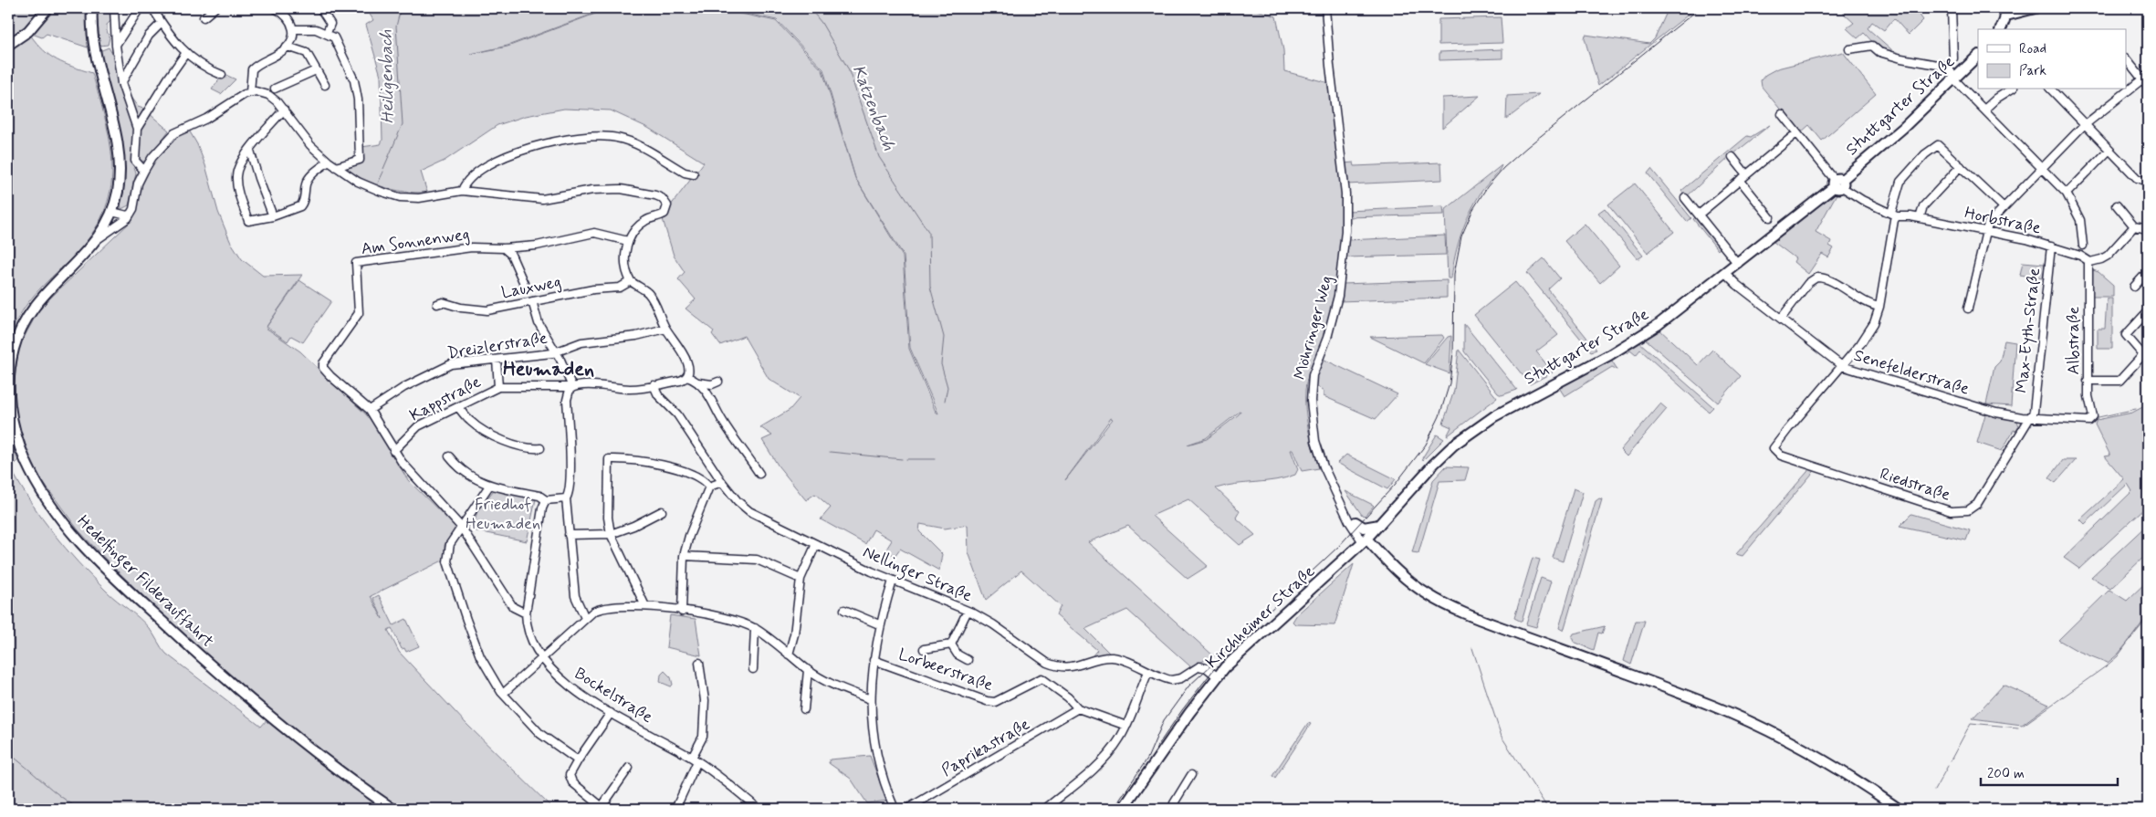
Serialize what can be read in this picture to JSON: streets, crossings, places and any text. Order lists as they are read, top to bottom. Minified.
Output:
{"streets":{"main road":["Stuttgarter Straße","Hedelfinger Filderauffahrt","Kirchheimer Straße"],"street":["Horbstraße","Am Sonnenweg","Lauxweg","Möhringer Weg","Max-Eyth-Straße","Albstraße","Dreizlerstraße","Senefelderstraße","Kappstraße","Riedstraße","Nellinger Straße","Lorbeerstraße","Bockelstraße","Paprikastraße"]},"crossings":[["Stuttgarter Straße","Horbstraße"],["Stuttgarter Straße","Möhringer Weg"],["Stuttgarter Straße","Senefelderstraße"],["Stuttgarter Straße","Kirchheimer Straße"],["Horbstraße","Max-Eyth-Straße"],["Horbstraße","Albstraße"],["Am Sonnenweg","Dreizlerstraße"],["Möhringer Weg","Kirchheimer Straße"],["Max-Eyth-Straße","Senefelderstraße"],["Max-Eyth-Straße","Riedstraße"],["Albstraße","Senefelderstraße"],["Senefelderstraße","Riedstraße"],["Kappstraße","Nellinger Straße"],["Nellinger Straße","Kirchheimer Straße"],["Lorbeerstraße","Paprikastraße"]],"districts":["Heumaden"],"water":["Heiligenbach","Katzenbach"],"parks":["Friedhof Heumaden"],"legend":["Road","Park"],"scale_bar":"200 m"}
